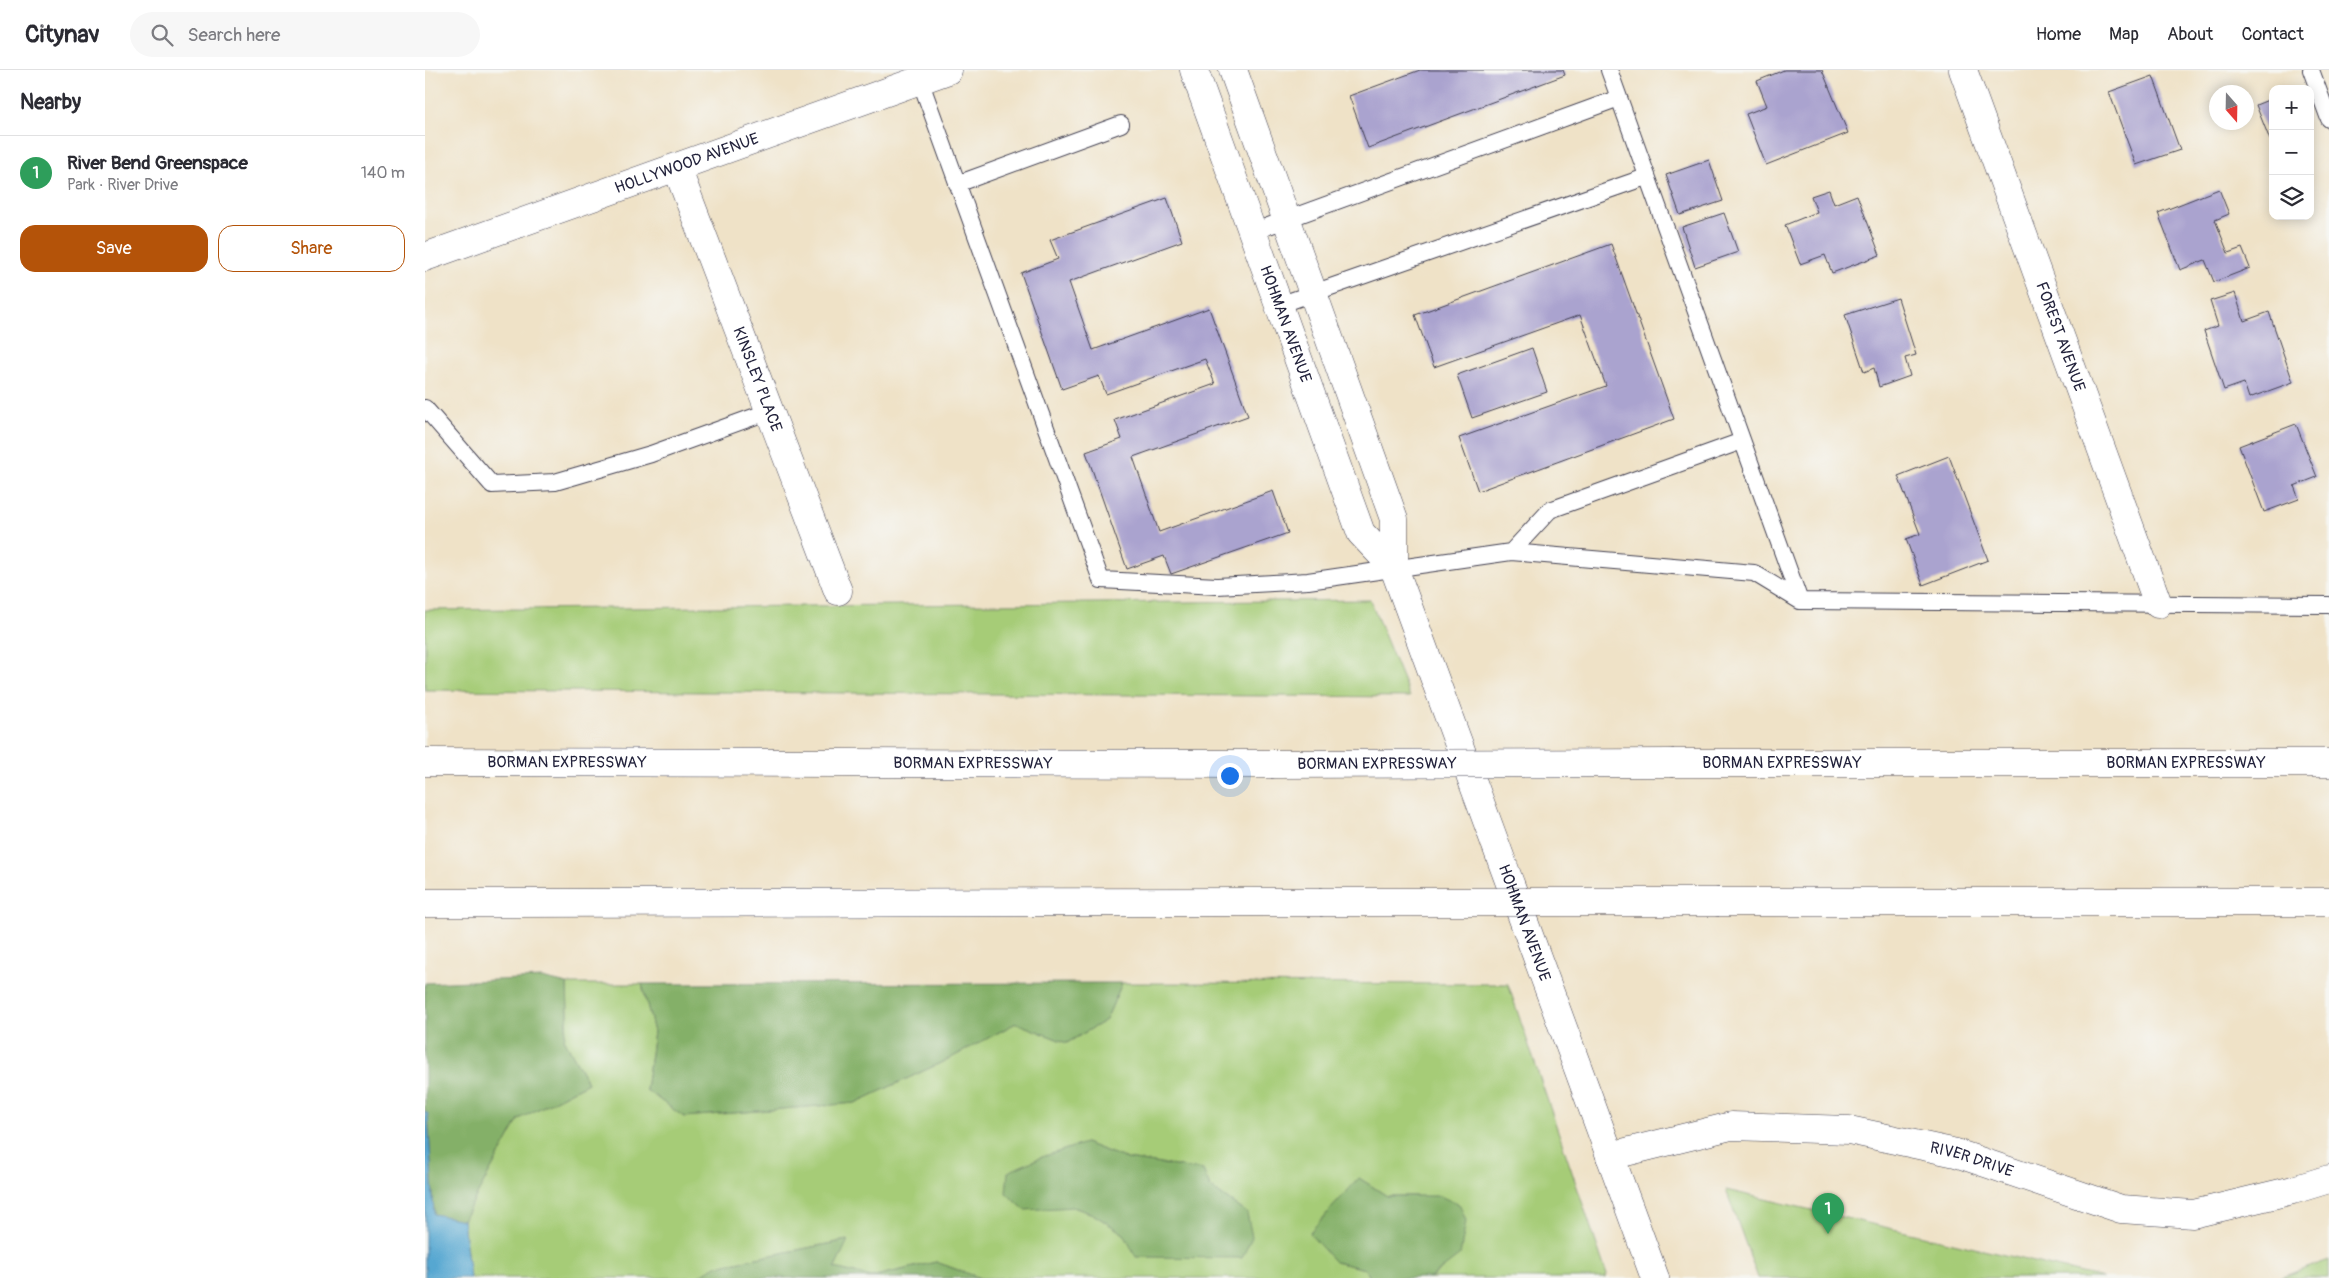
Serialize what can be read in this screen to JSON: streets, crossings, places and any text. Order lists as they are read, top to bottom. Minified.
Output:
{"streets":{"main road":["HOLLYWOOD AVENUE","HOHMAN AVENUE","FOREST AVENUE","KINSLEY PLACE","BORMAN EXPRESSWAY","RIVER DRIVE"]},"crossings":[["HOLLYWOOD AVENUE","KINSLEY PLACE"],["HOHMAN AVENUE","RIVER DRIVE"]],"north":"bottom","page":{"header":"Citynav","search":"Search here","nav":["Home","Map","About","Contact"],"heading":"Nearby","map_buttons":["+","−"],"list":[{"mark":"1","name":"River Bend Greenspace","note":"Park · River Drive","value":"140 m"}],"buttons":["Save","Share"],"pins":"1"}}
